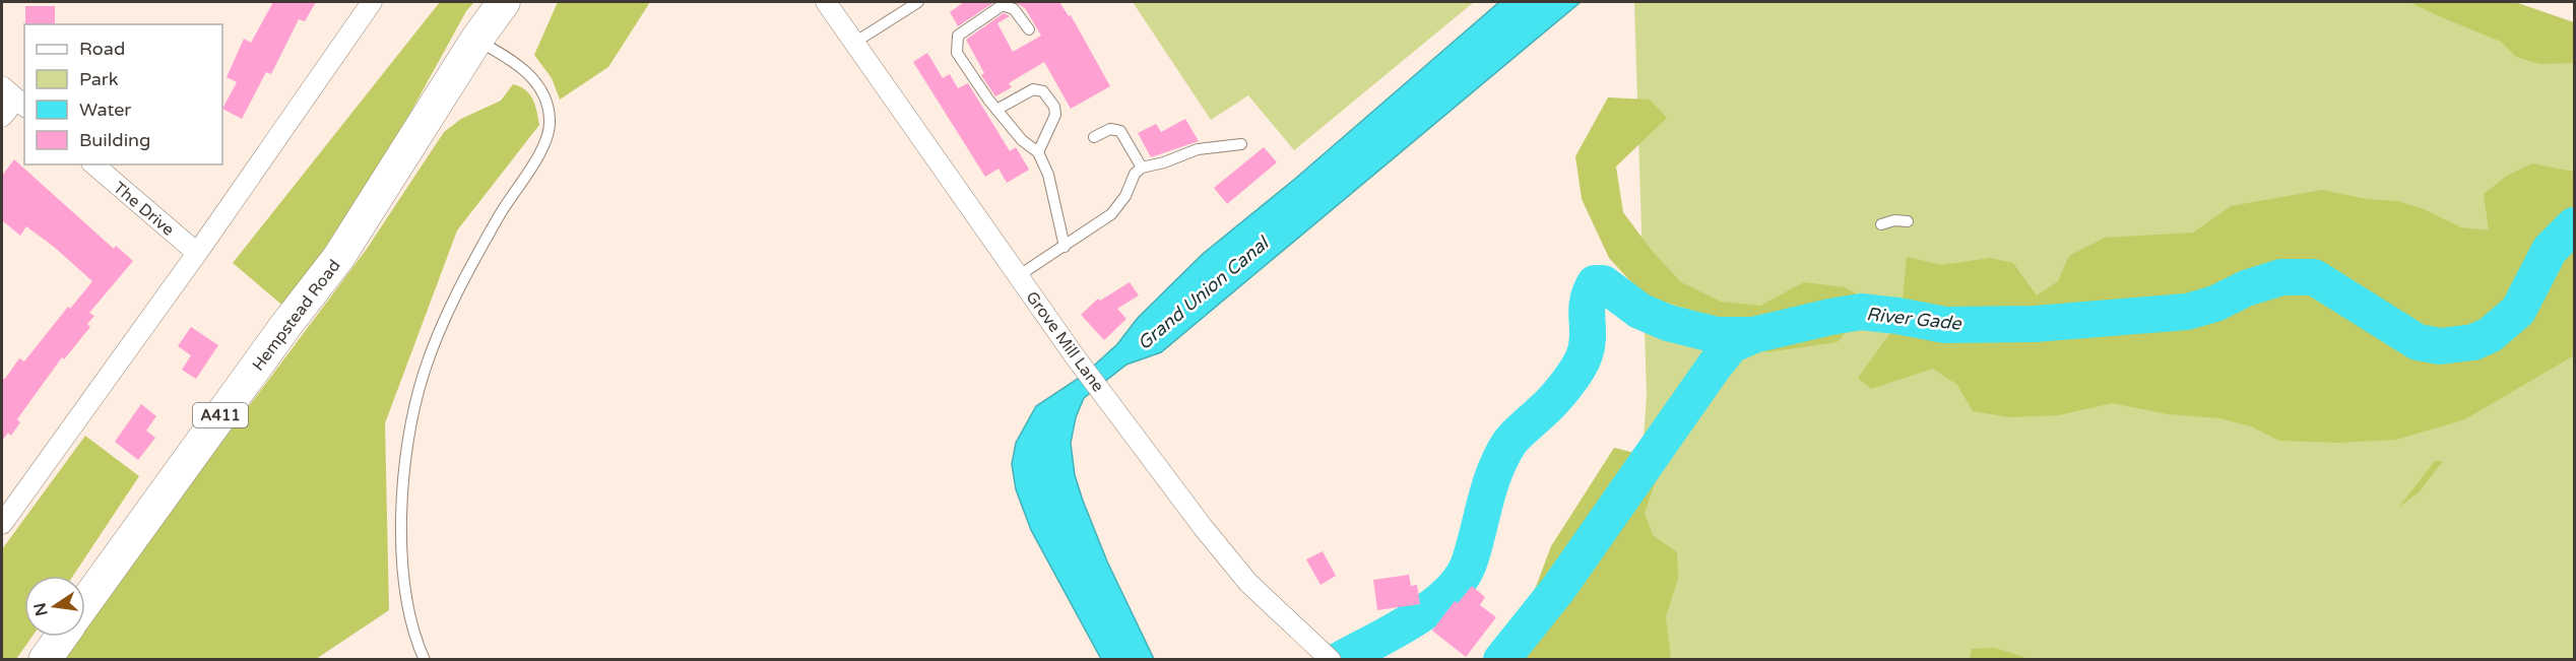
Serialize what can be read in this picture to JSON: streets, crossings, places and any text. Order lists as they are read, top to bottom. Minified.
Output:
{"streets":{"main road":["Hempstead Road","A411"],"street":["The Drive","Grove Mill Lane"]},"water":["Grand Union Canal","River Gade"],"legend":["Road","Park","Water","Building"],"north":"left"}
